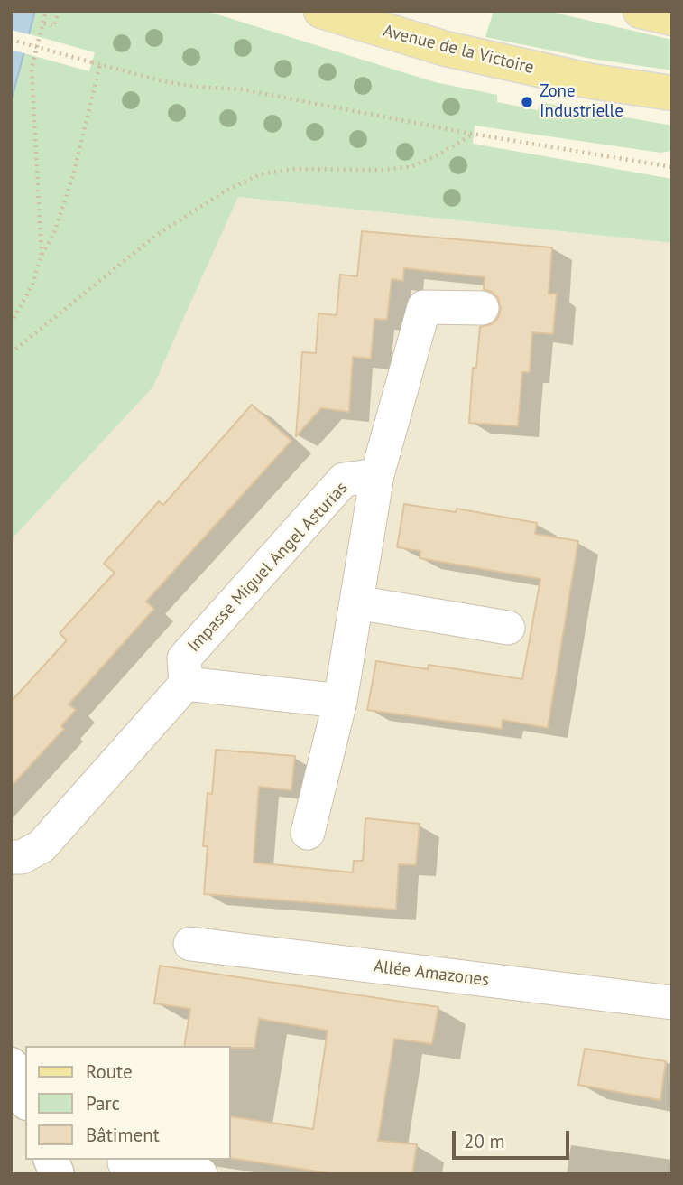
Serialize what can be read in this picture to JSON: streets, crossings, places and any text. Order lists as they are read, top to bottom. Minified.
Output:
{"streets":{"main road":["Avenue de la Victoire"],"street":["Impasse Miguel Angel Asturias","Allée Amazones"]},"places":["Zone Industrielle"],"legend":["Route","Parc","Bâtiment"],"scale_bar":"20 m"}
